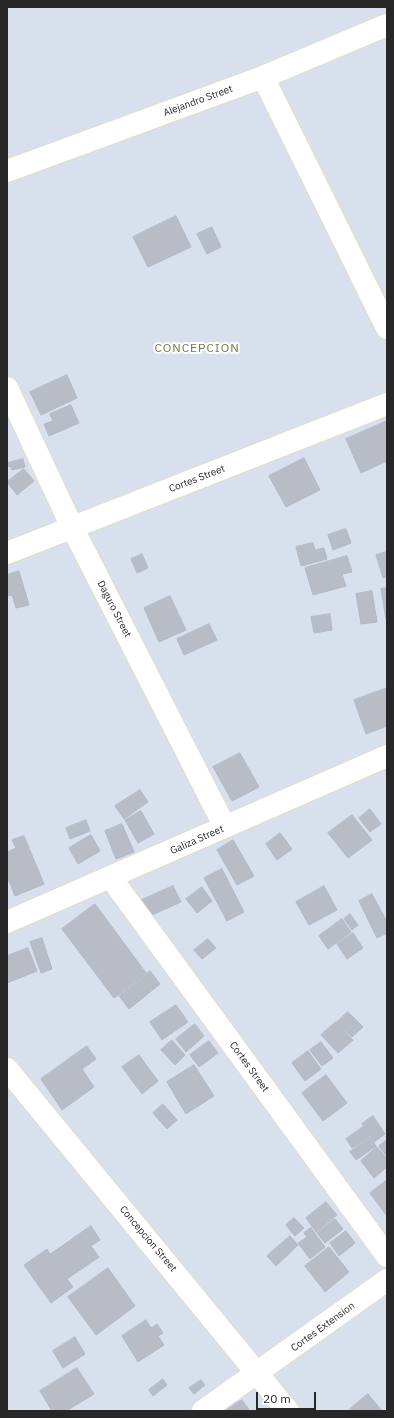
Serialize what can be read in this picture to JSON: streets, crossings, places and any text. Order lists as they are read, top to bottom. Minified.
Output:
{"streets":{"street":["Alejandro Street","Cortes Street","Daguro Street","Galiza Street","Concepcion Street","Cortes Extension"]},"crossings":[["Cortes Street","Daguro Street"],["Cortes Street","Galiza Street"],["Daguro Street","Galiza Street"],["Concepcion Street","Cortes Extension"]],"districts":["CONCEPCION"],"scale_bar":"20 m"}
